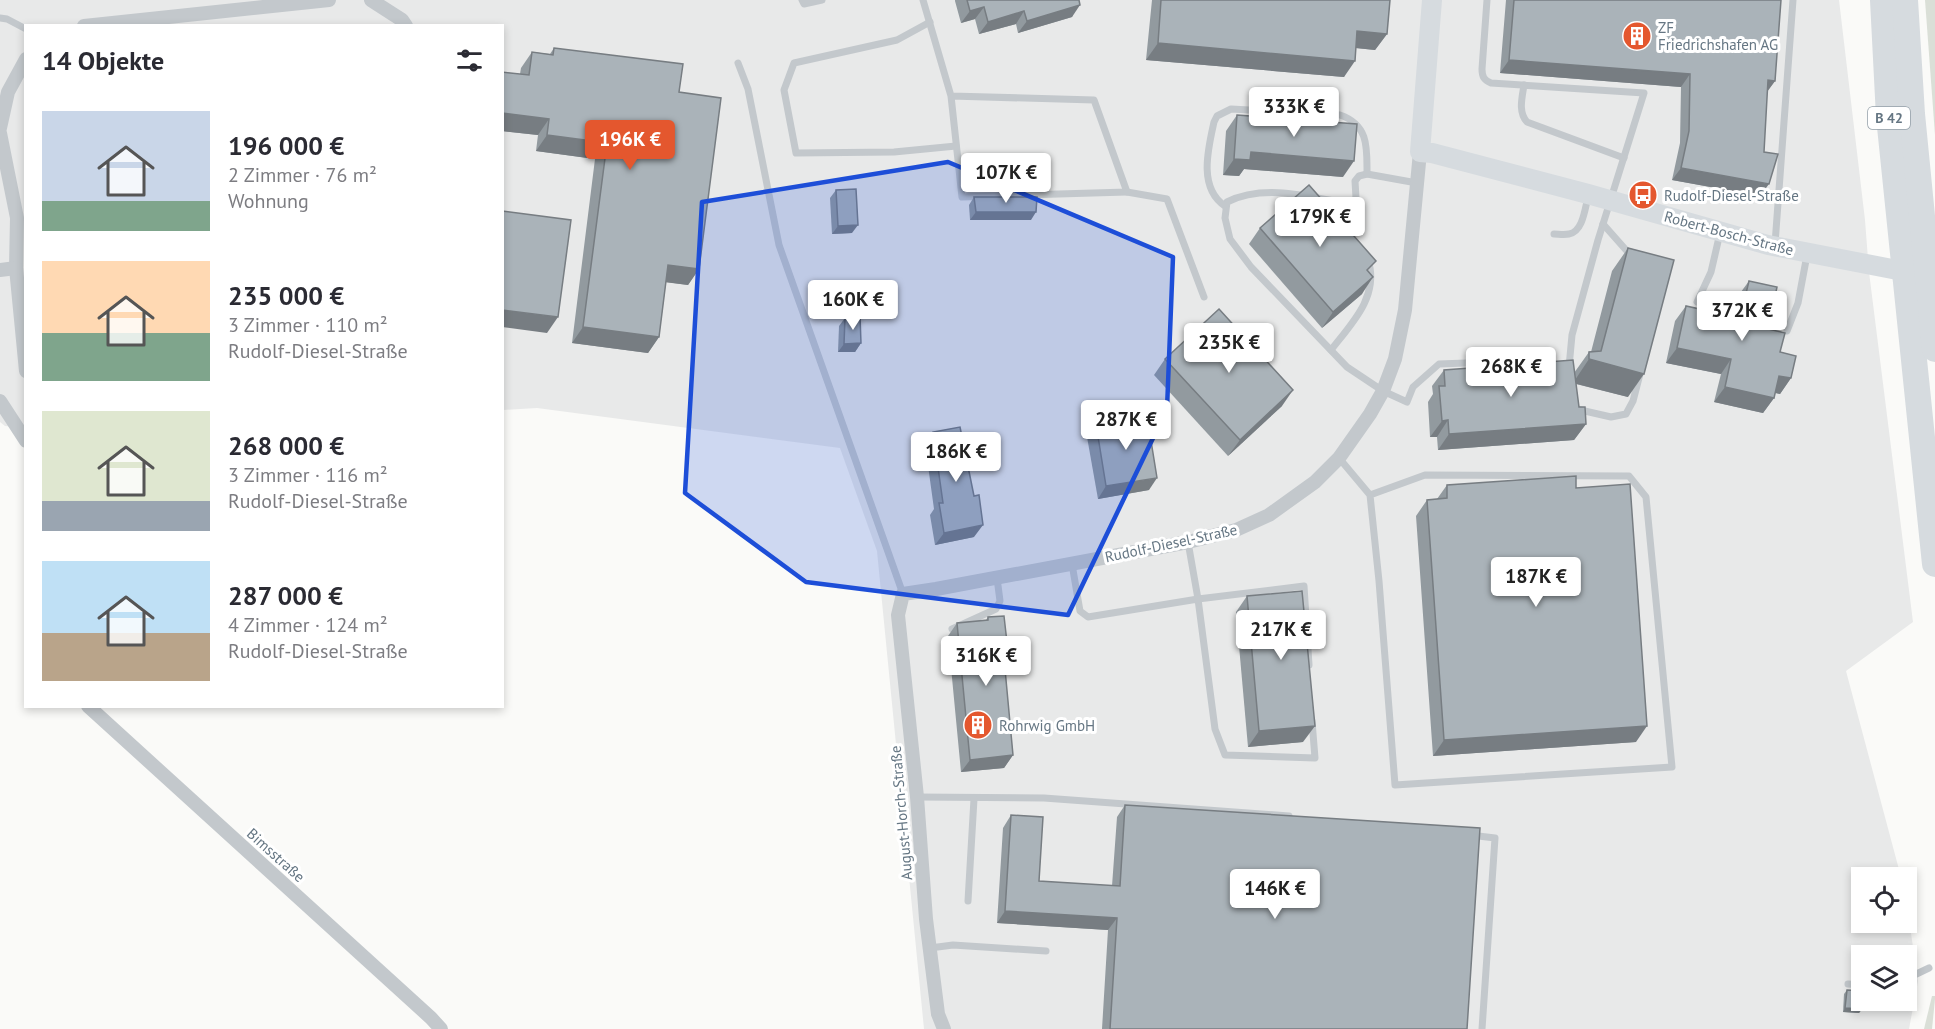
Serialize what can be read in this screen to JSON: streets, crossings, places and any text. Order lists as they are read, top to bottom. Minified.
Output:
{"streets":{"highway":["B 42"],"street":["Robert-Bosch-Straße","Rudolf-Diesel-Straße","August-Horch-Straße","Bimsstraße"]},"crossings":[["Robert-Bosch-Straße","Rudolf-Diesel-Straße"],["Rudolf-Diesel-Straße","August-Horch-Straße"]],"places":{"building":["ZF Friedrichshafen AG","Rohrwig GmbH"],"bus stop":["Rudolf-Diesel-Straße"]},"page":{"heading":"14 Objekte","price":["333K €","196K €","107K €","179K €","160K €","372K €","235K €","268K €","287K €","186K €","187K €","217K €","316K €","146K €"],"list":[{"name":"196 000 €","note":"2 Zimmer · 76 m² · Wohnung"},{"name":"235 000 €","note":"3 Zimmer · 110 m² · Rudolf-Diesel-Straße"},{"name":"268 000 €","note":"3 Zimmer · 116 m² · Rudolf-Diesel-Straße"},{"name":"287 000 €","note":"4 Zimmer · 124 m² · Rudolf-Diesel-Straße"}]}}
